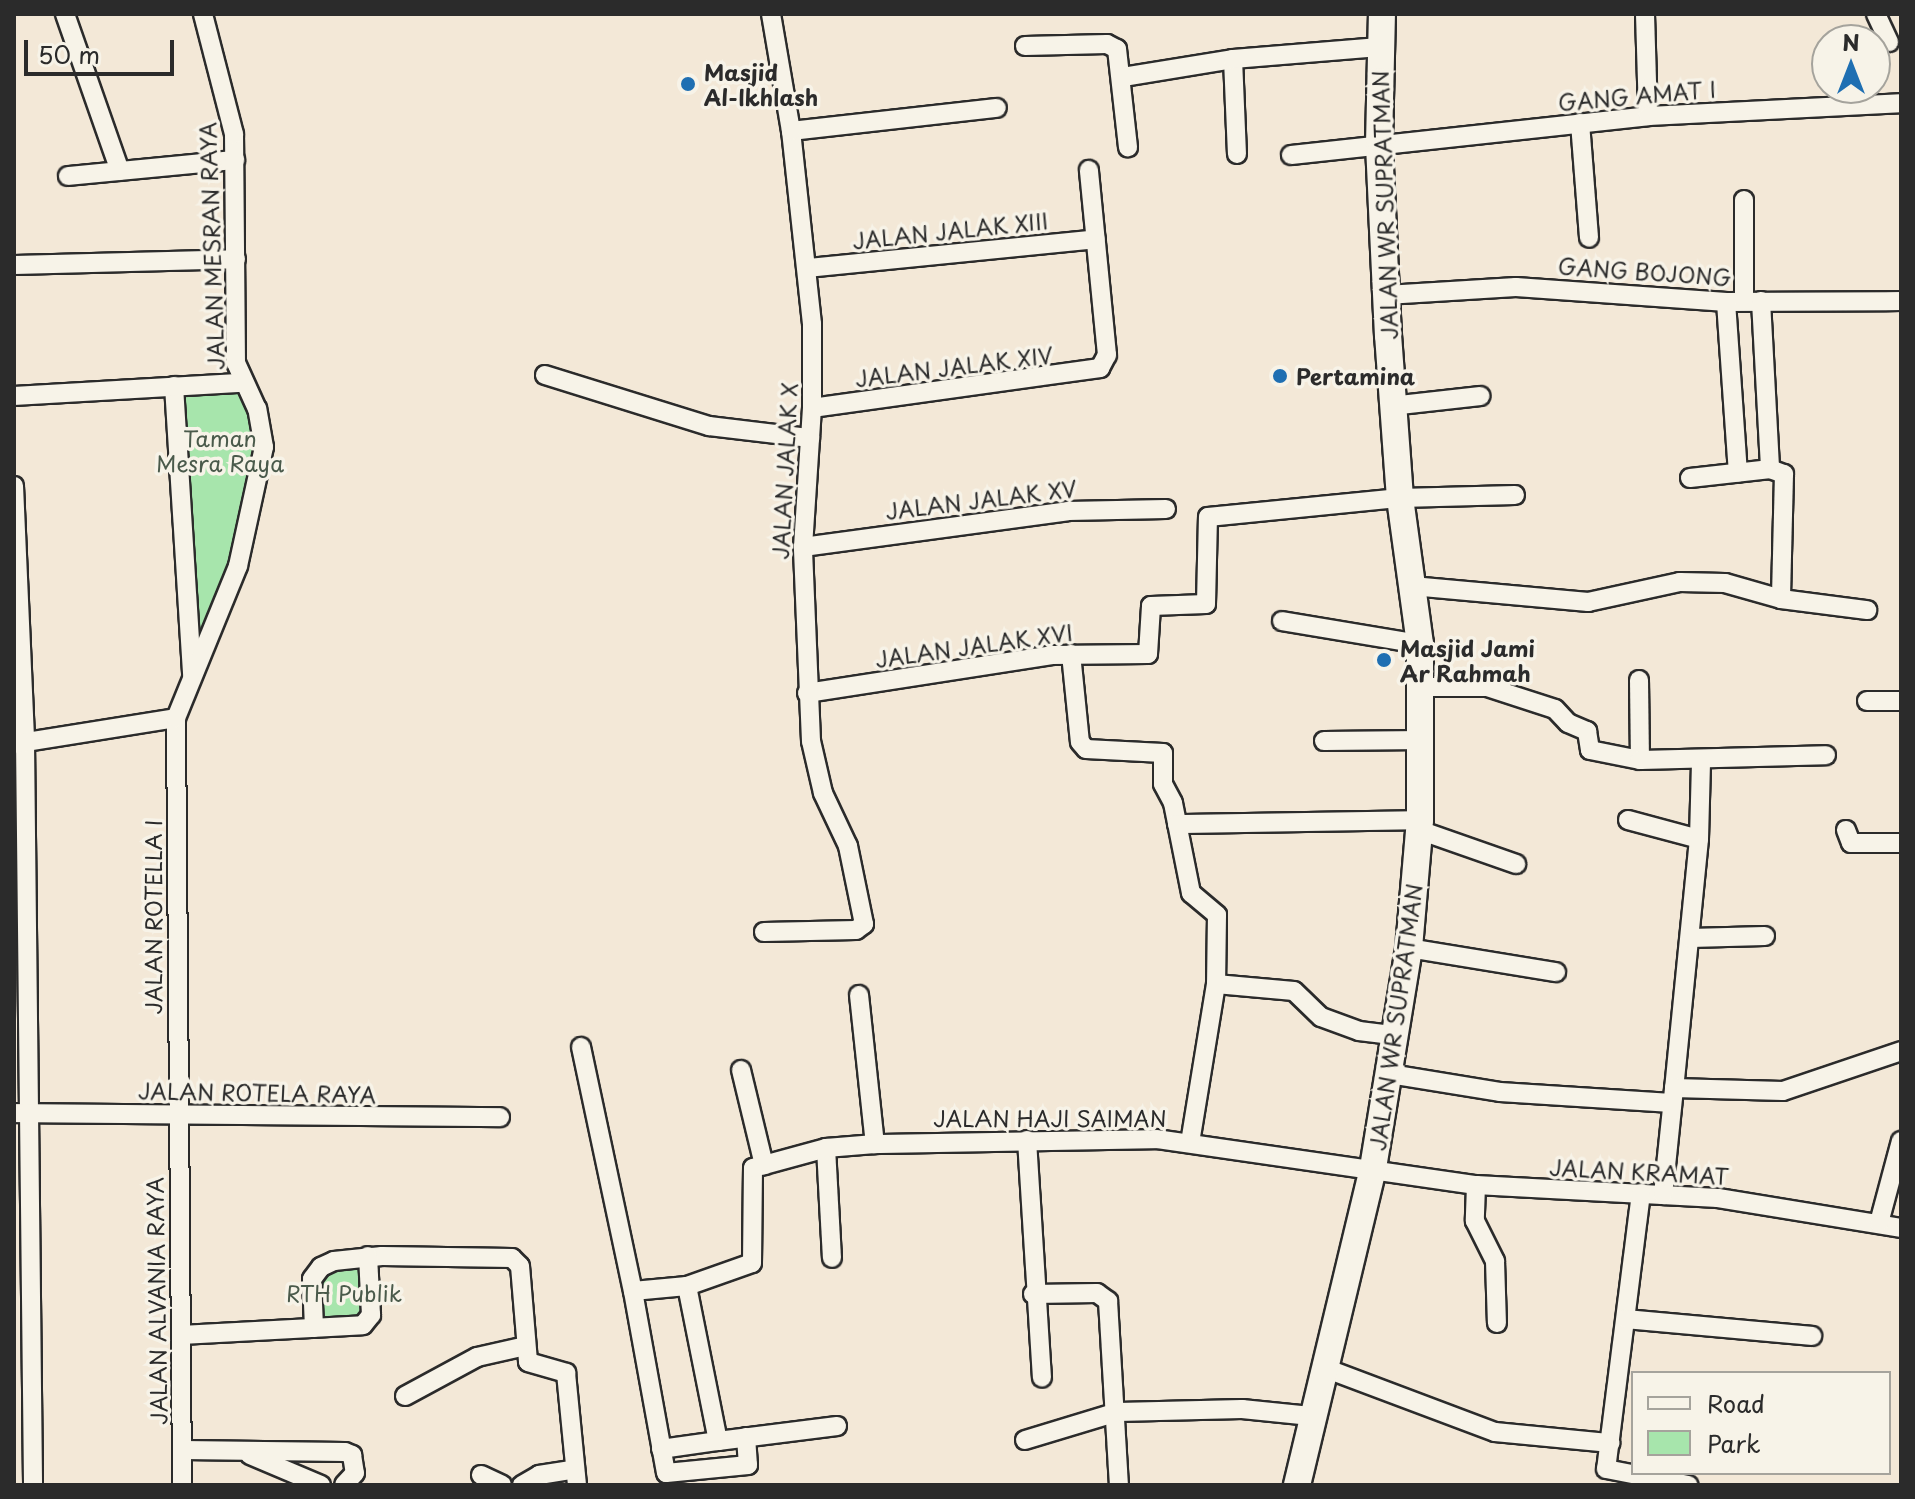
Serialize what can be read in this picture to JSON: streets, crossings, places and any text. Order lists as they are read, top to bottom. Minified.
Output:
{"streets":{"street":["GANG AMAT I","JALAN WR SUPRATMAN","JALAN JALAK XIII","JALAN MESRAN RAYA","GANG BOJONG","JALAN JALAK XIV","JALAN JALAK X","JALAN JALAK XV","JALAN JALAK XVI","JALAN ROTELLA I","JALAN ROTELA RAYA","JALAN HAJI SAIMAN","JALAN KRAMAT","JALAN ALVANIA RAYA"]},"crossings":[["GANG AMAT I","JALAN WR SUPRATMAN"],["JALAN WR SUPRATMAN","GANG BOJONG"],["JALAN WR SUPRATMAN","JALAN JALAK XVI"],["JALAN WR SUPRATMAN","JALAN HAJI SAIMAN"],["JALAN WR SUPRATMAN","JALAN KRAMAT"],["JALAN JALAK XIII","JALAN JALAK XIV"],["JALAN JALAK XIII","JALAN JALAK X"],["JALAN MESRAN RAYA","JALAN ROTELLA I"],["JALAN JALAK XIV","JALAN JALAK X"],["JALAN JALAK X","JALAN JALAK XV"],["JALAN JALAK X","JALAN JALAK XVI"],["JALAN ROTELLA I","JALAN ROTELA RAYA"],["JALAN ROTELLA I","JALAN ALVANIA RAYA"],["JALAN ROTELA RAYA","JALAN ALVANIA RAYA"],["JALAN HAJI SAIMAN","JALAN KRAMAT"]],"parks":["Taman Mesra Raya","RTH Publik"],"places":["Masjid Al-Ikhlash","Pertamina","Masjid Jami Ar Rahmah"],"legend":["Road","Park"],"scale_bar":"50 m","north":"top"}
